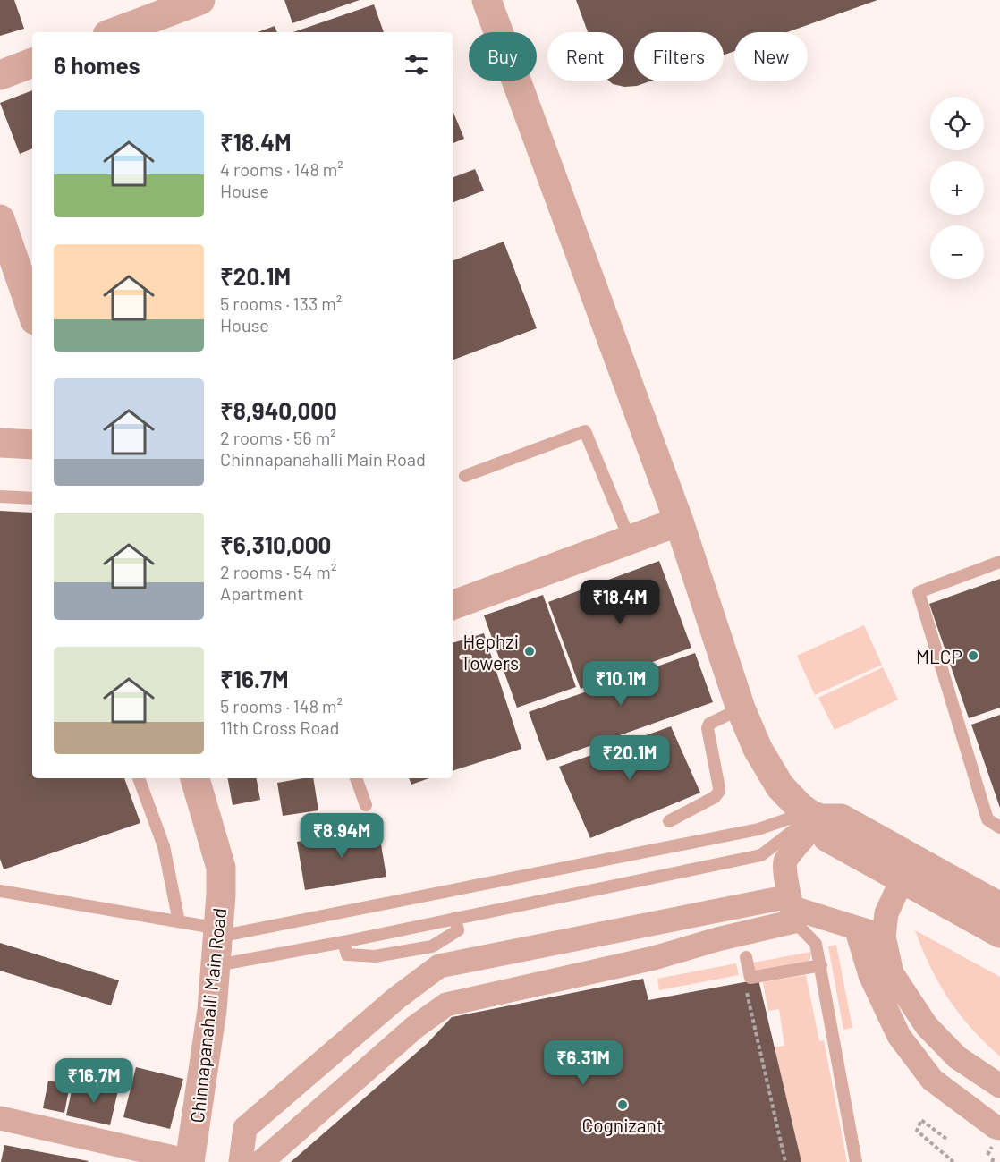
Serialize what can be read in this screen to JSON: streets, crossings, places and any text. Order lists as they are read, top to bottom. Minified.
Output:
{"streets":{"street":["Chinnapanahalli Main Road"]},"places":["Hephzi Towers","MLCP","Cognizant"],"page":{"chip":["Buy","Rent","Filters","New"],"heading":"6 homes","map_buttons":["+","−"],"list":[{"name":"₹18.4M","note":"4 rooms · 148 m² · House"},{"name":"₹20.1M","note":"5 rooms · 133 m² · House"},{"name":"₹8,940,000","note":"2 rooms · 56 m² · Chinnapanahalli Main Road"},{"name":"₹6,310,000","note":"2 rooms · 54 m² · Apartment"},{"name":"₹16.7M","note":"5 rooms · 148 m² · 11th Cross Road"}],"price":["₹18.4M","₹10.1M","₹20.1M","₹8.94M","₹6.31M","₹16.7M"]}}
